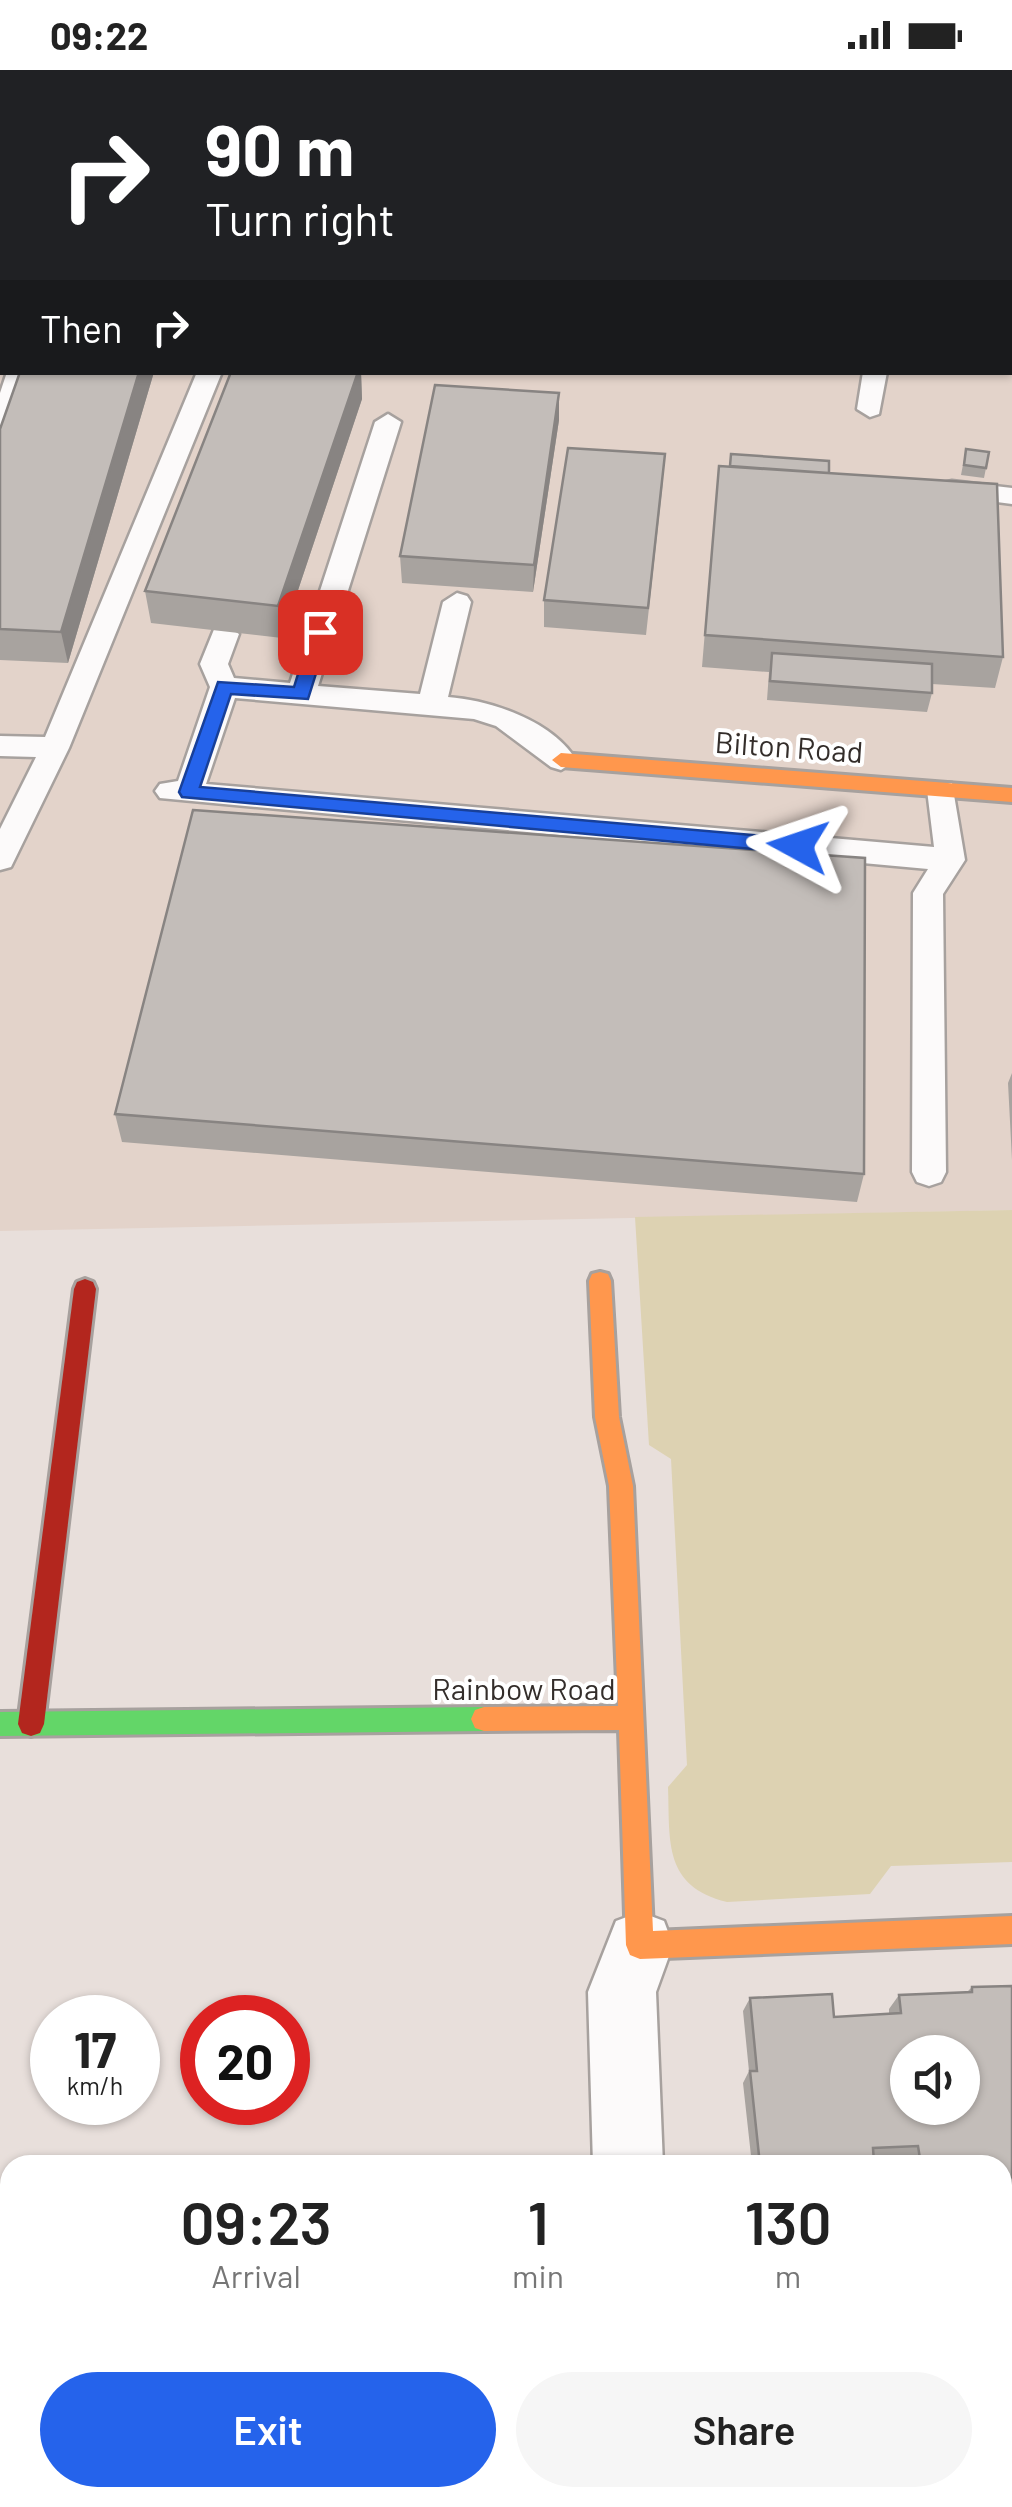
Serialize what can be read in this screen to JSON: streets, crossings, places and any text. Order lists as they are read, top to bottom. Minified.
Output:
{"streets":{"street":["Bilton Road","Rainbow Road"]},"page":{"status":"09:22","turn":["90 m","Turn right"],"then":"Then","speed":"17 km/h","limit":"20","eta":["09:23","Arrival","1","min","130","m"],"buttons":["Exit","Share"]}}
